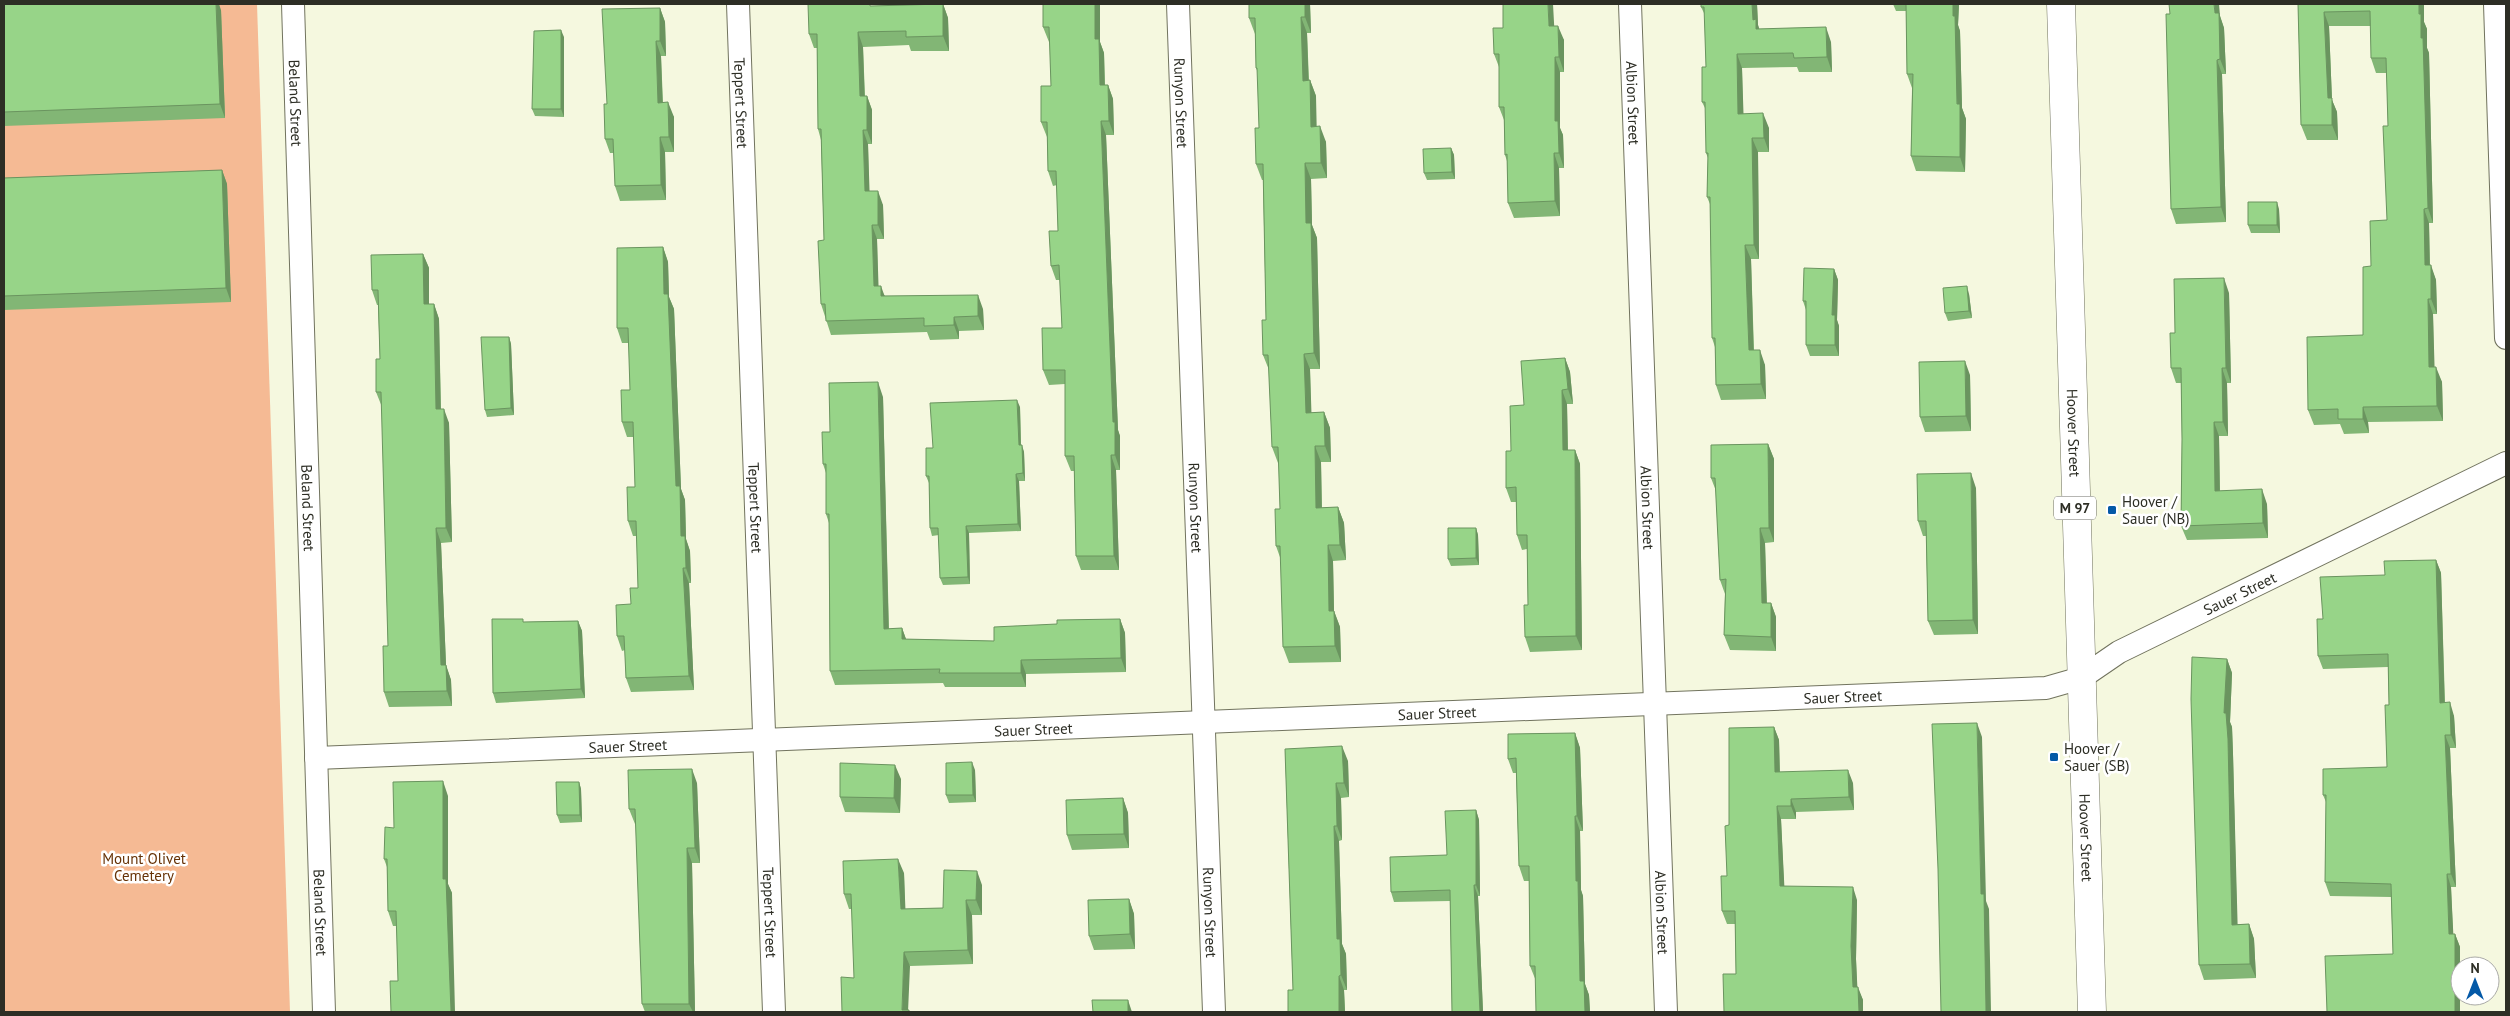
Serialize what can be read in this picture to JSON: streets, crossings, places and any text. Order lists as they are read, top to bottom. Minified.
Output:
{"streets":{"main road":["Hoover Street","M 97"],"street":["Beland Street","Teppert Street","Runyon Street","Albion Street","Sauer Street"]},"crossings":[["Beland Street","Sauer Street"],["Teppert Street","Sauer Street"],["Runyon Street","Sauer Street"],["Albion Street","Sauer Street"],["Hoover Street","Sauer Street"]],"parks":["Mount Olivet Cemetery"],"places":{"transit":["Hoover / Sauer (NB)","Hoover / Sauer (SB)"]},"north":"top"}
